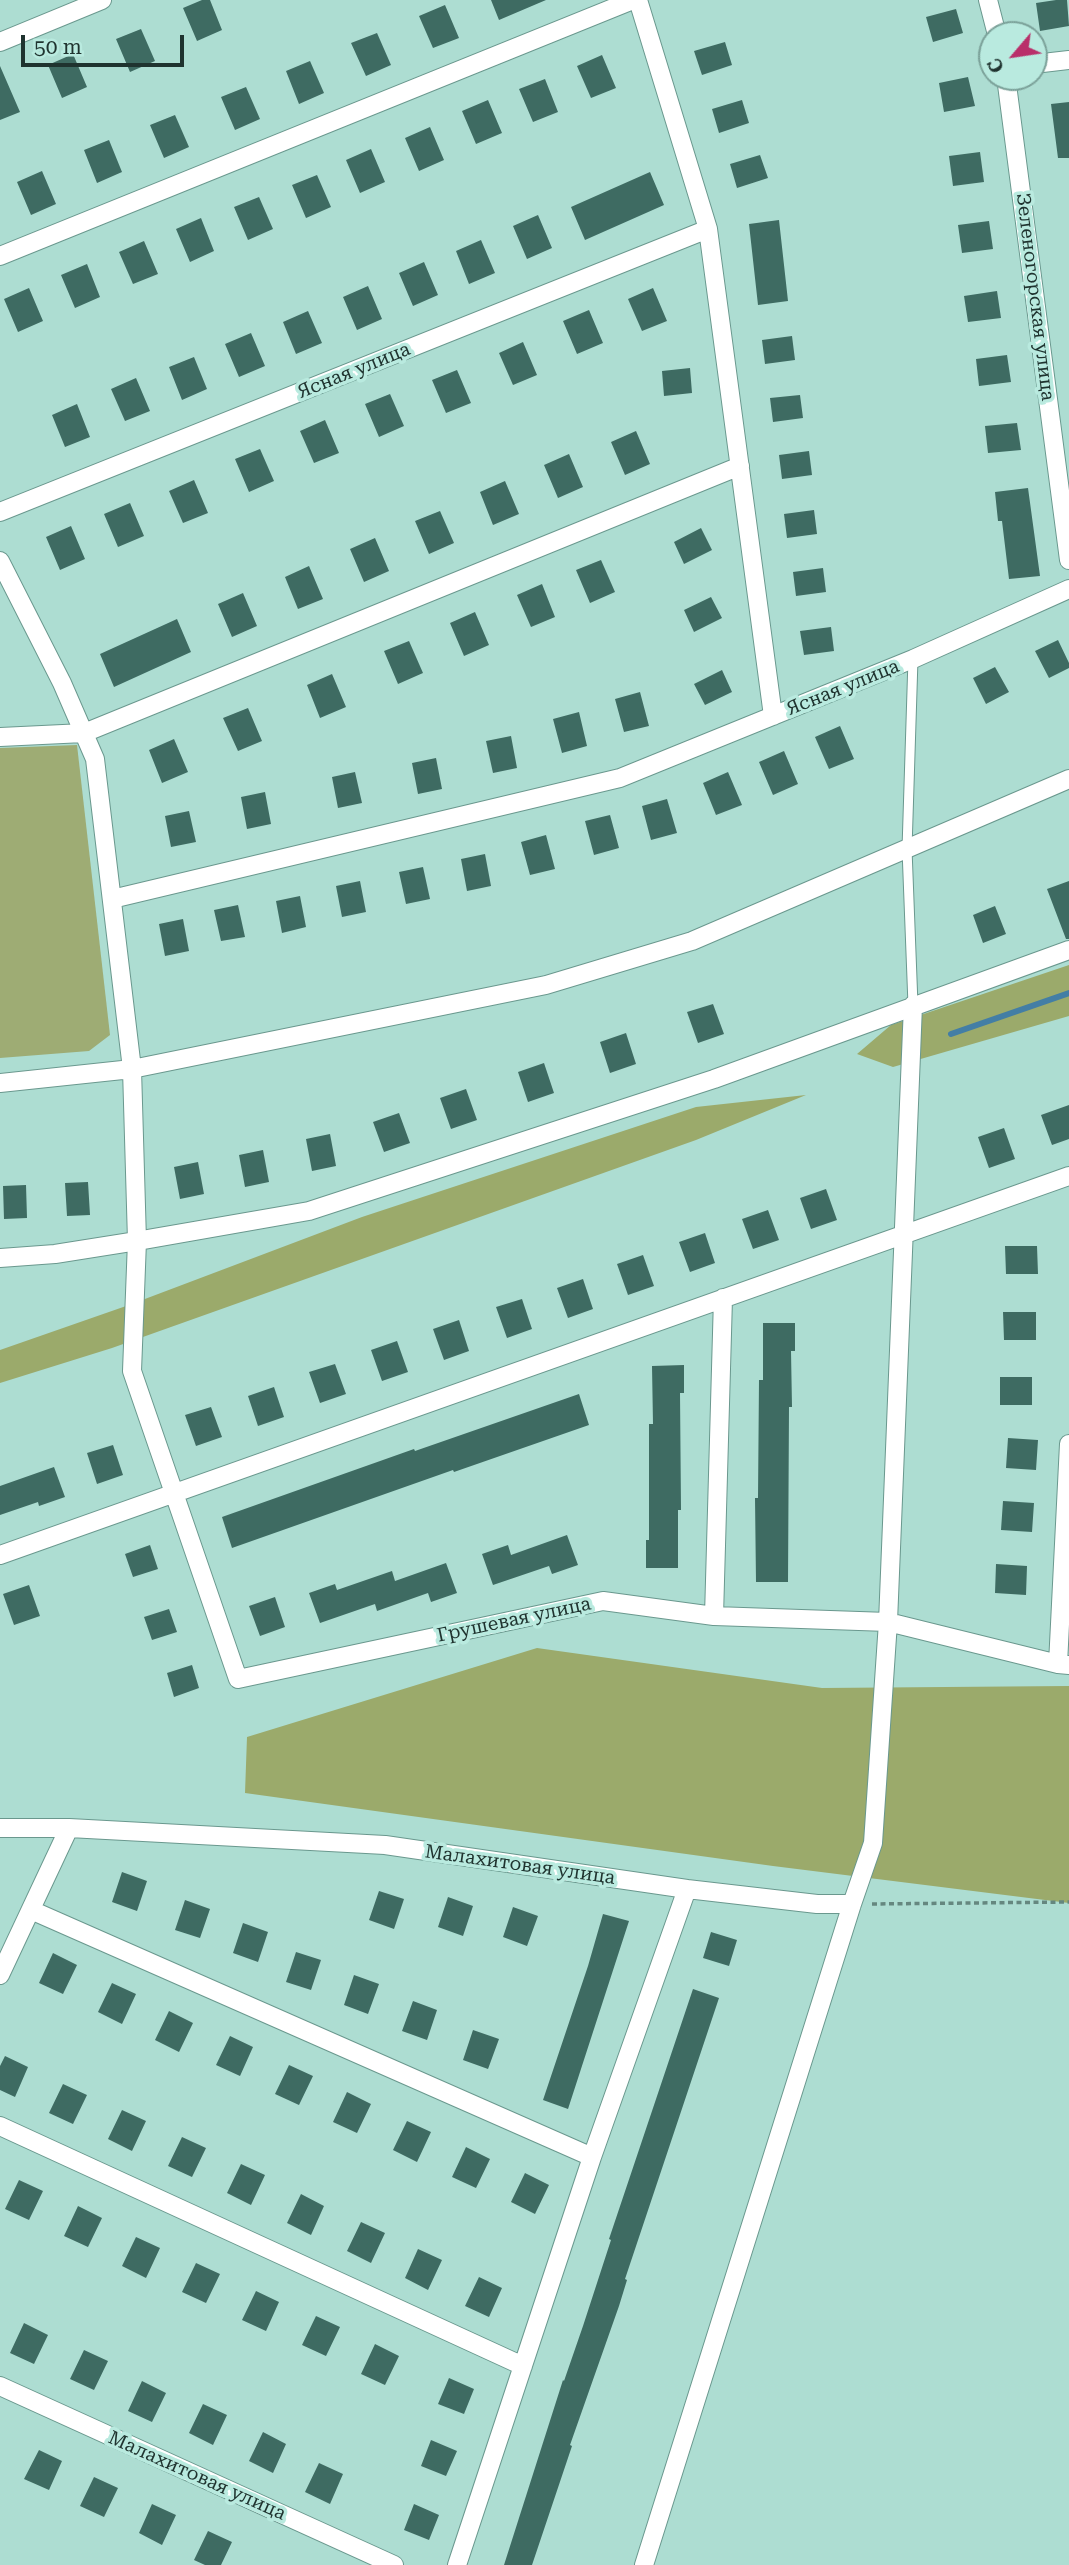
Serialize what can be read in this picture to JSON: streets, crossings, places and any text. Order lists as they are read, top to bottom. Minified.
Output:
{"streets":{"street":["Зеленогорская улица","Ясная улица","Грушевая улица","Малахитовая улица"]},"scale_bar":"50 m","north":"bottom left"}
